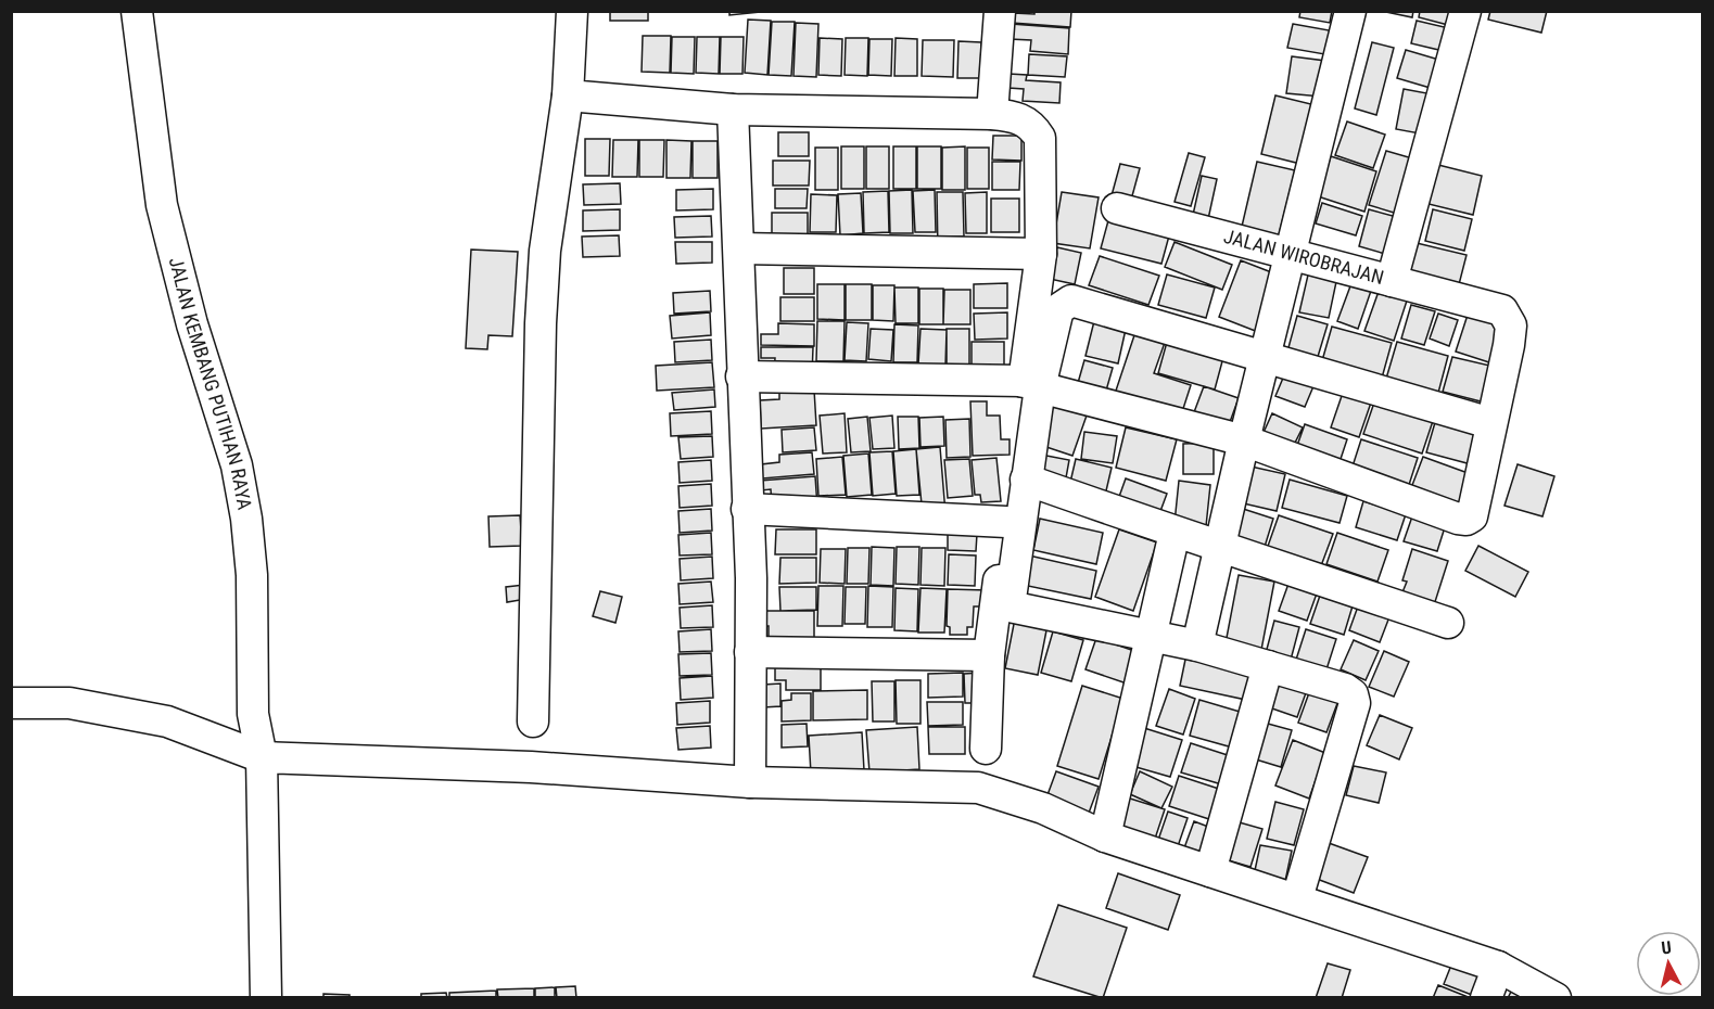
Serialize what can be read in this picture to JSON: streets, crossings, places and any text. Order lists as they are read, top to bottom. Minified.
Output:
{"streets":{"street":["JALAN WIROBRAJAN","JALAN KEMBANG PUTIHAN RAYA"]},"north":"top"}
